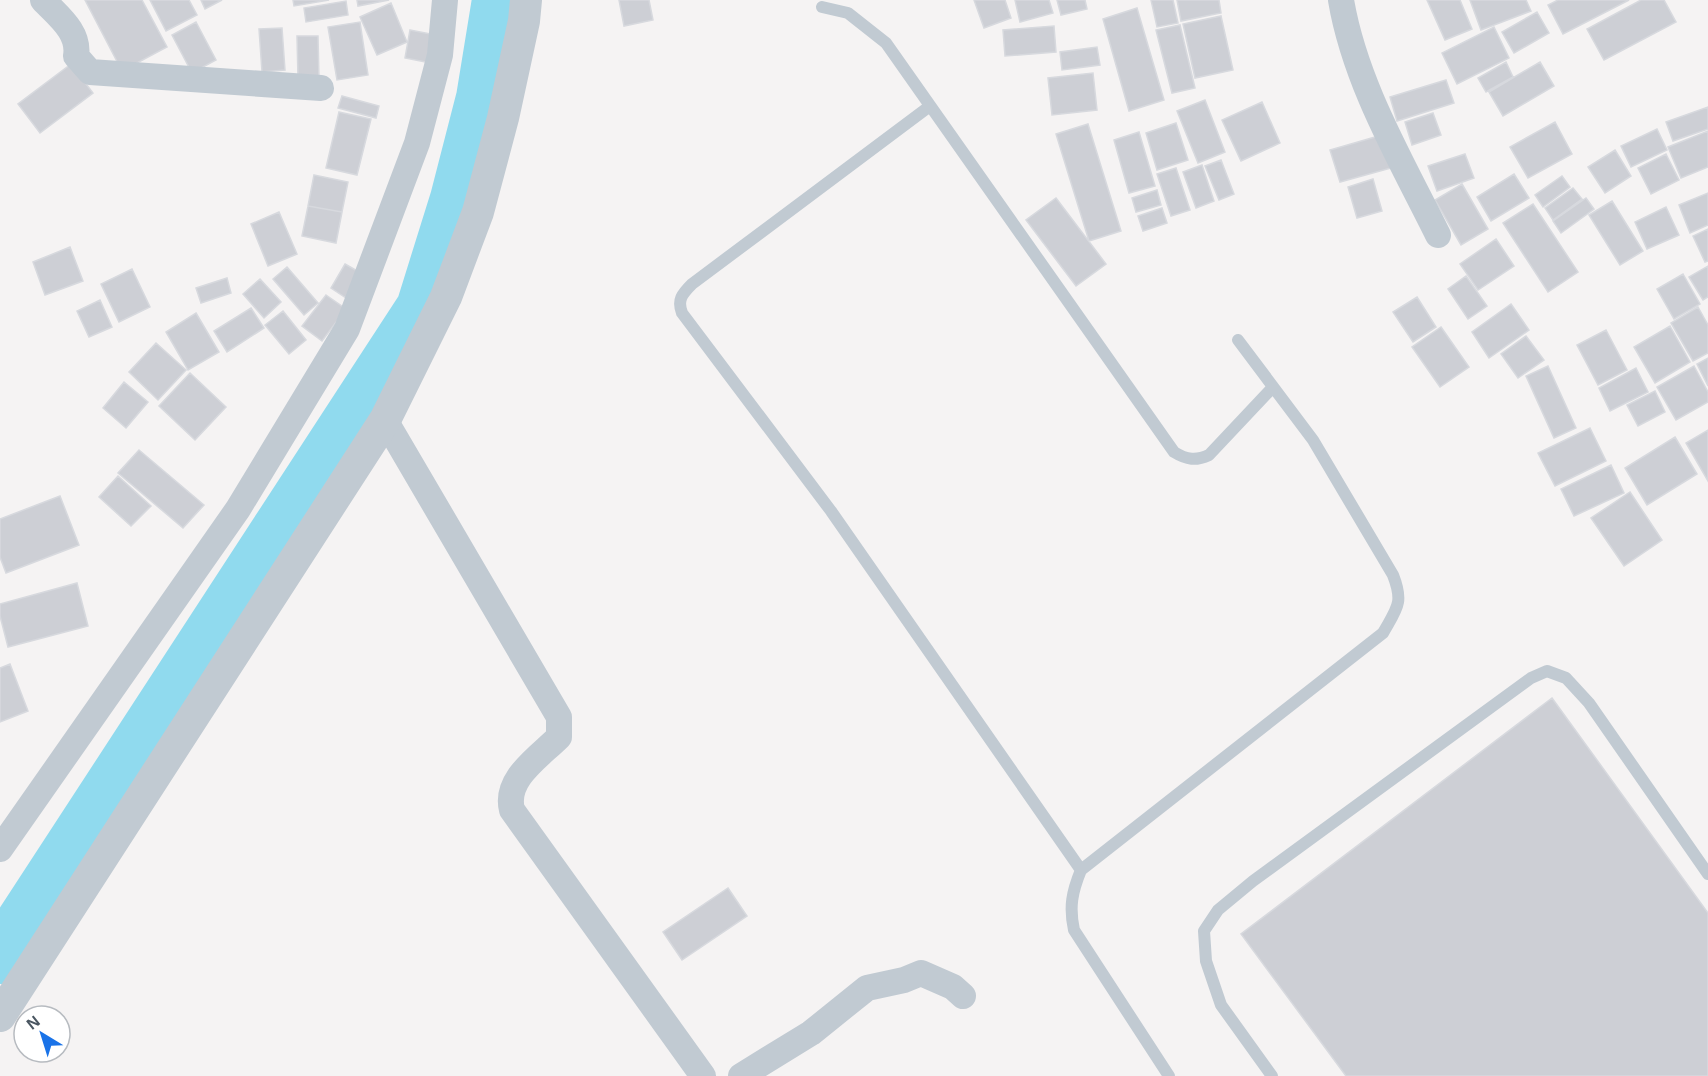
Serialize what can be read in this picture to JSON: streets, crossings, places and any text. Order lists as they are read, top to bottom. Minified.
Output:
{"north":"top left"}
